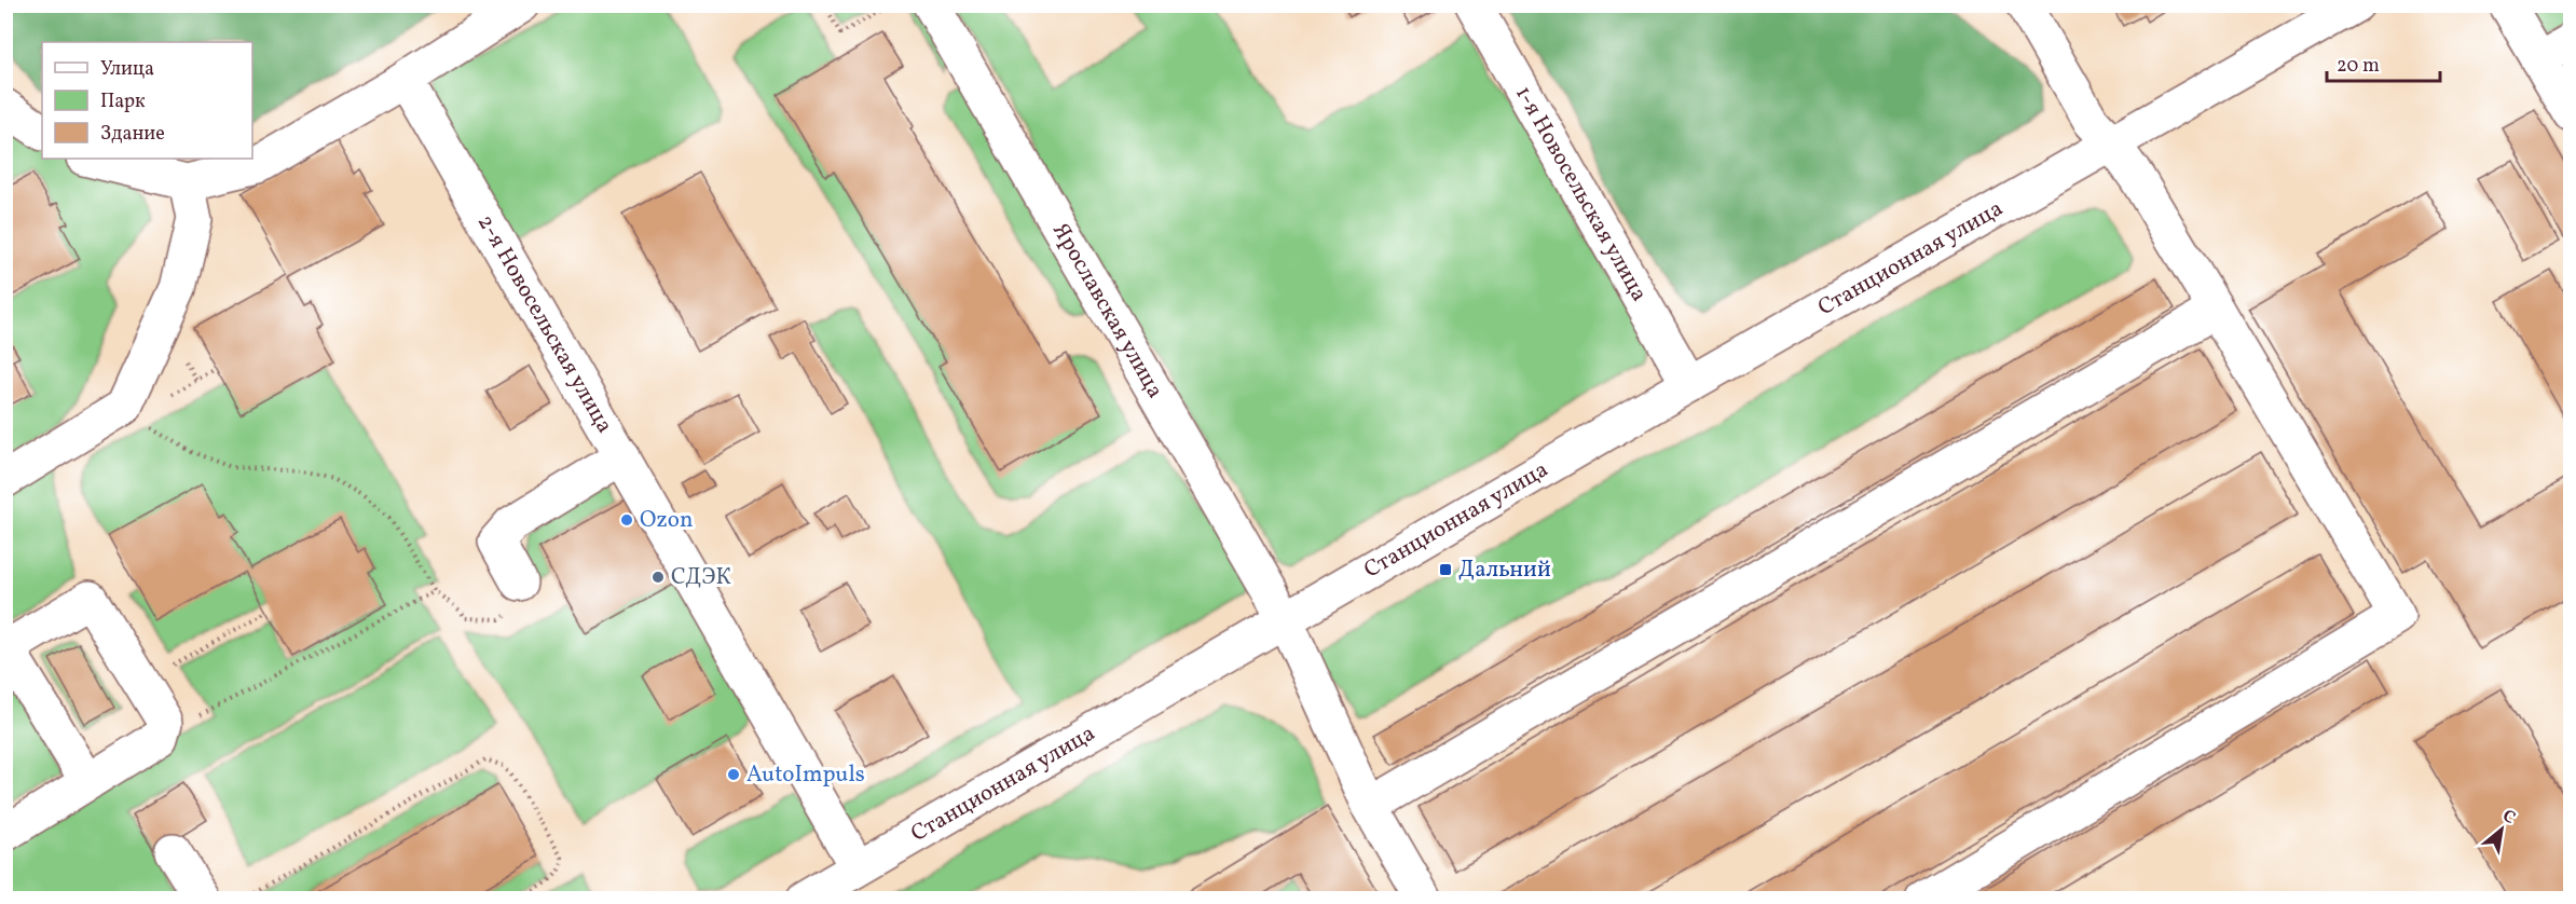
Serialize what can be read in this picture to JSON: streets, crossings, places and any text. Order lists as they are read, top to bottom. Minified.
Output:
{"streets":{"street":["1-я Новосельская улица","Станционная улица","Ярославская улица","2-я Новосельская улица"]},"crossings":[["1-я Новосельская улица","Станционная улица"],["Станционная улица","Ярославская улица"],["Станционная улица","2-я Новосельская улица"]],"places":{"other":["Ozon","СДЭК","AutoImpuls"],"transit":["Дальний"]},"legend":["Улица","Парк","Здание"],"scale_bar":"20 m","north":"top right"}
